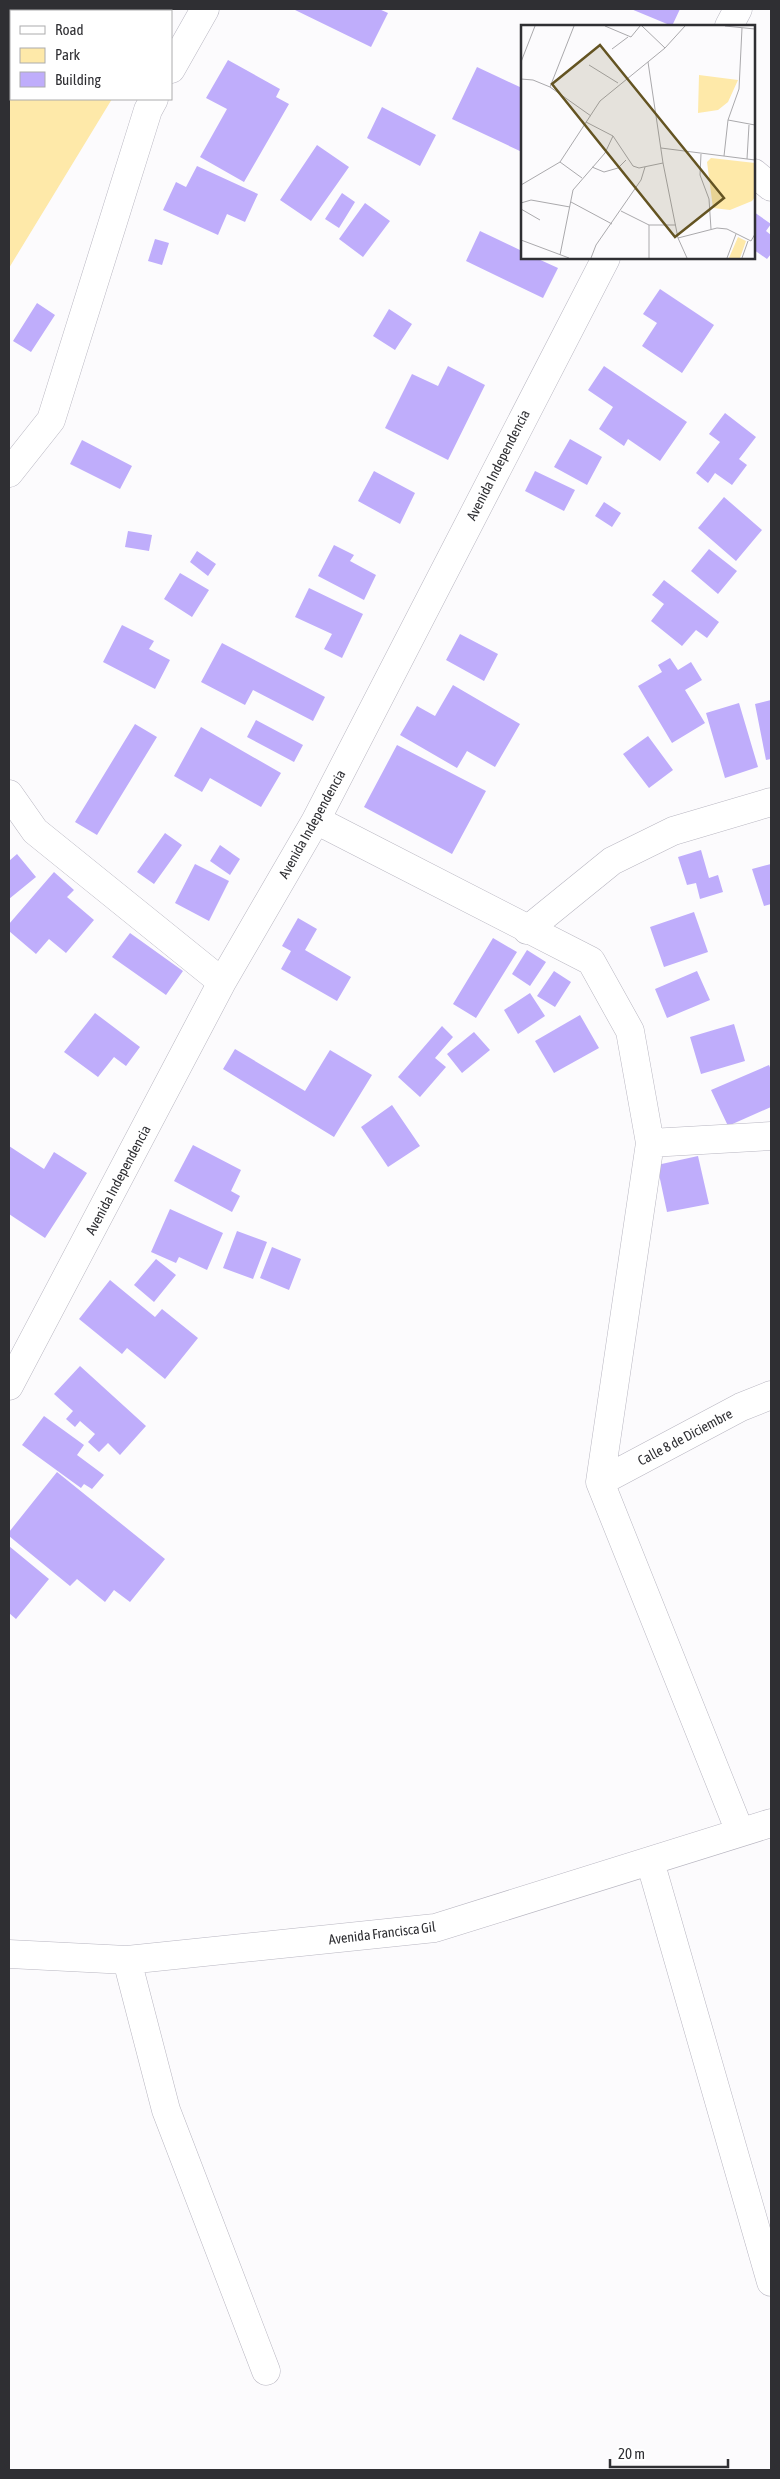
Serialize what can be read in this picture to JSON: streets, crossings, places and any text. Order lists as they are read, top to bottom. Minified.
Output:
{"streets":{"street":["Avenida Independencia","Calle 8 de Diciembre","Avenida Francisca Gil"]},"legend":["Road","Park","Building"],"scale_bar":"20 m"}
